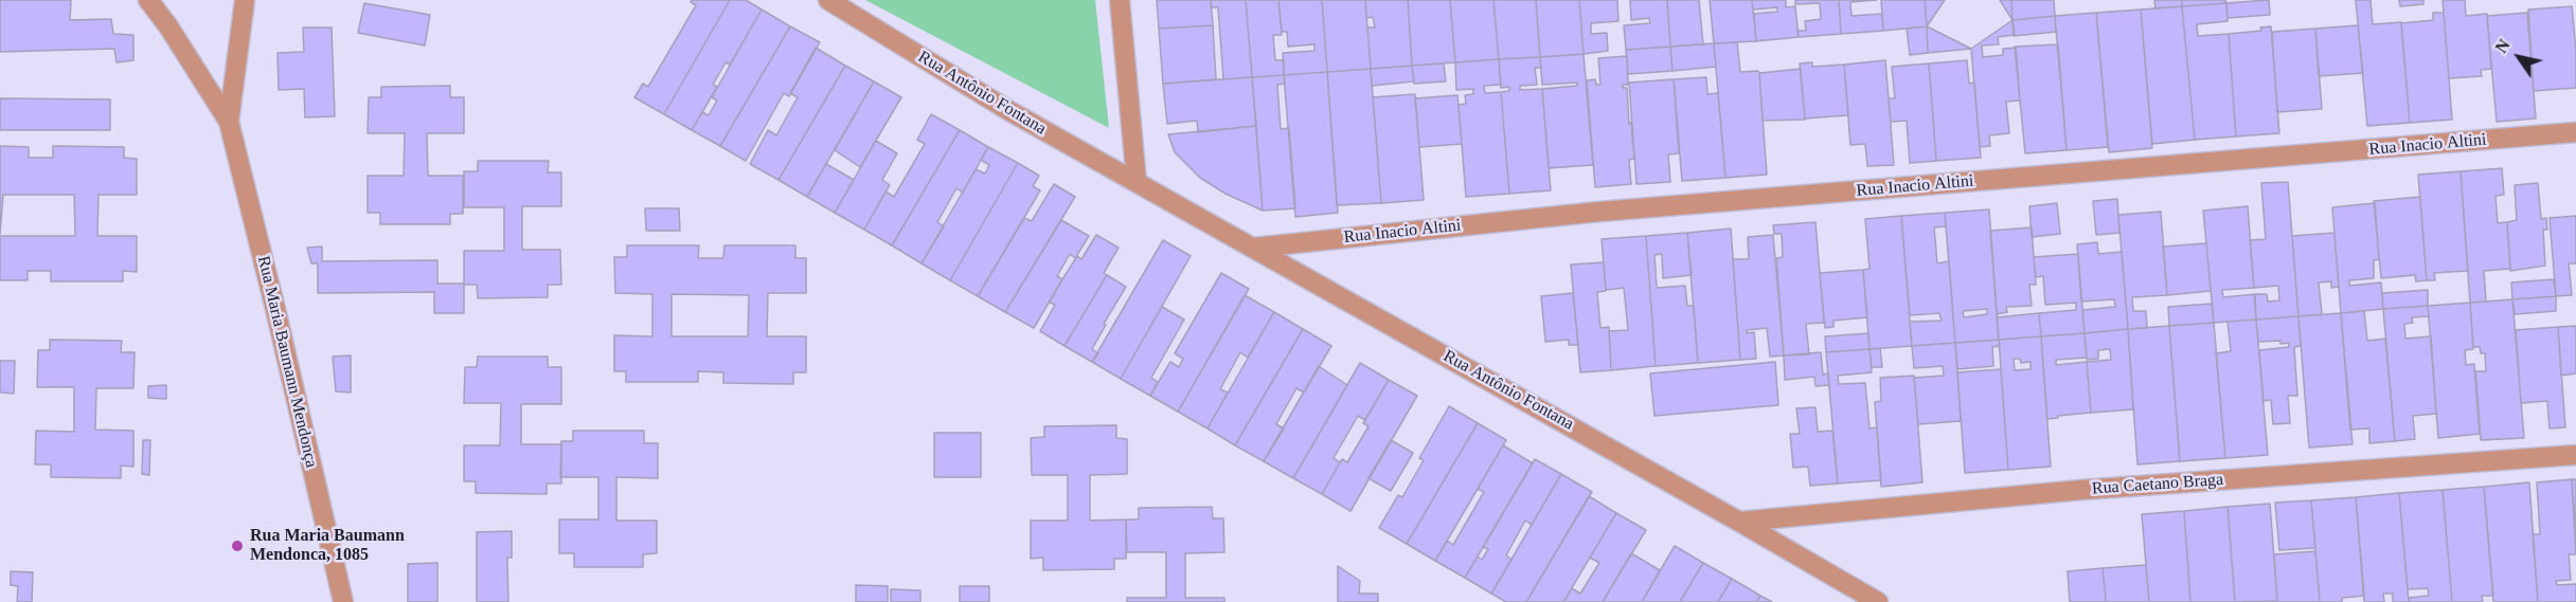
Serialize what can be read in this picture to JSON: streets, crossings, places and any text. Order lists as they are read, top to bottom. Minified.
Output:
{"streets":{"street":["Rua Antônio Fontana","Rua Inacio Altini","Rua Maria Baumann Mendonça","Rua Caetano Braga"]},"crossings":[["Rua Antônio Fontana","Rua Inacio Altini"],["Rua Antônio Fontana","Rua Caetano Braga"]],"places":["Rua Maria Baumann Mendonca, 1085"],"north":"top left"}
